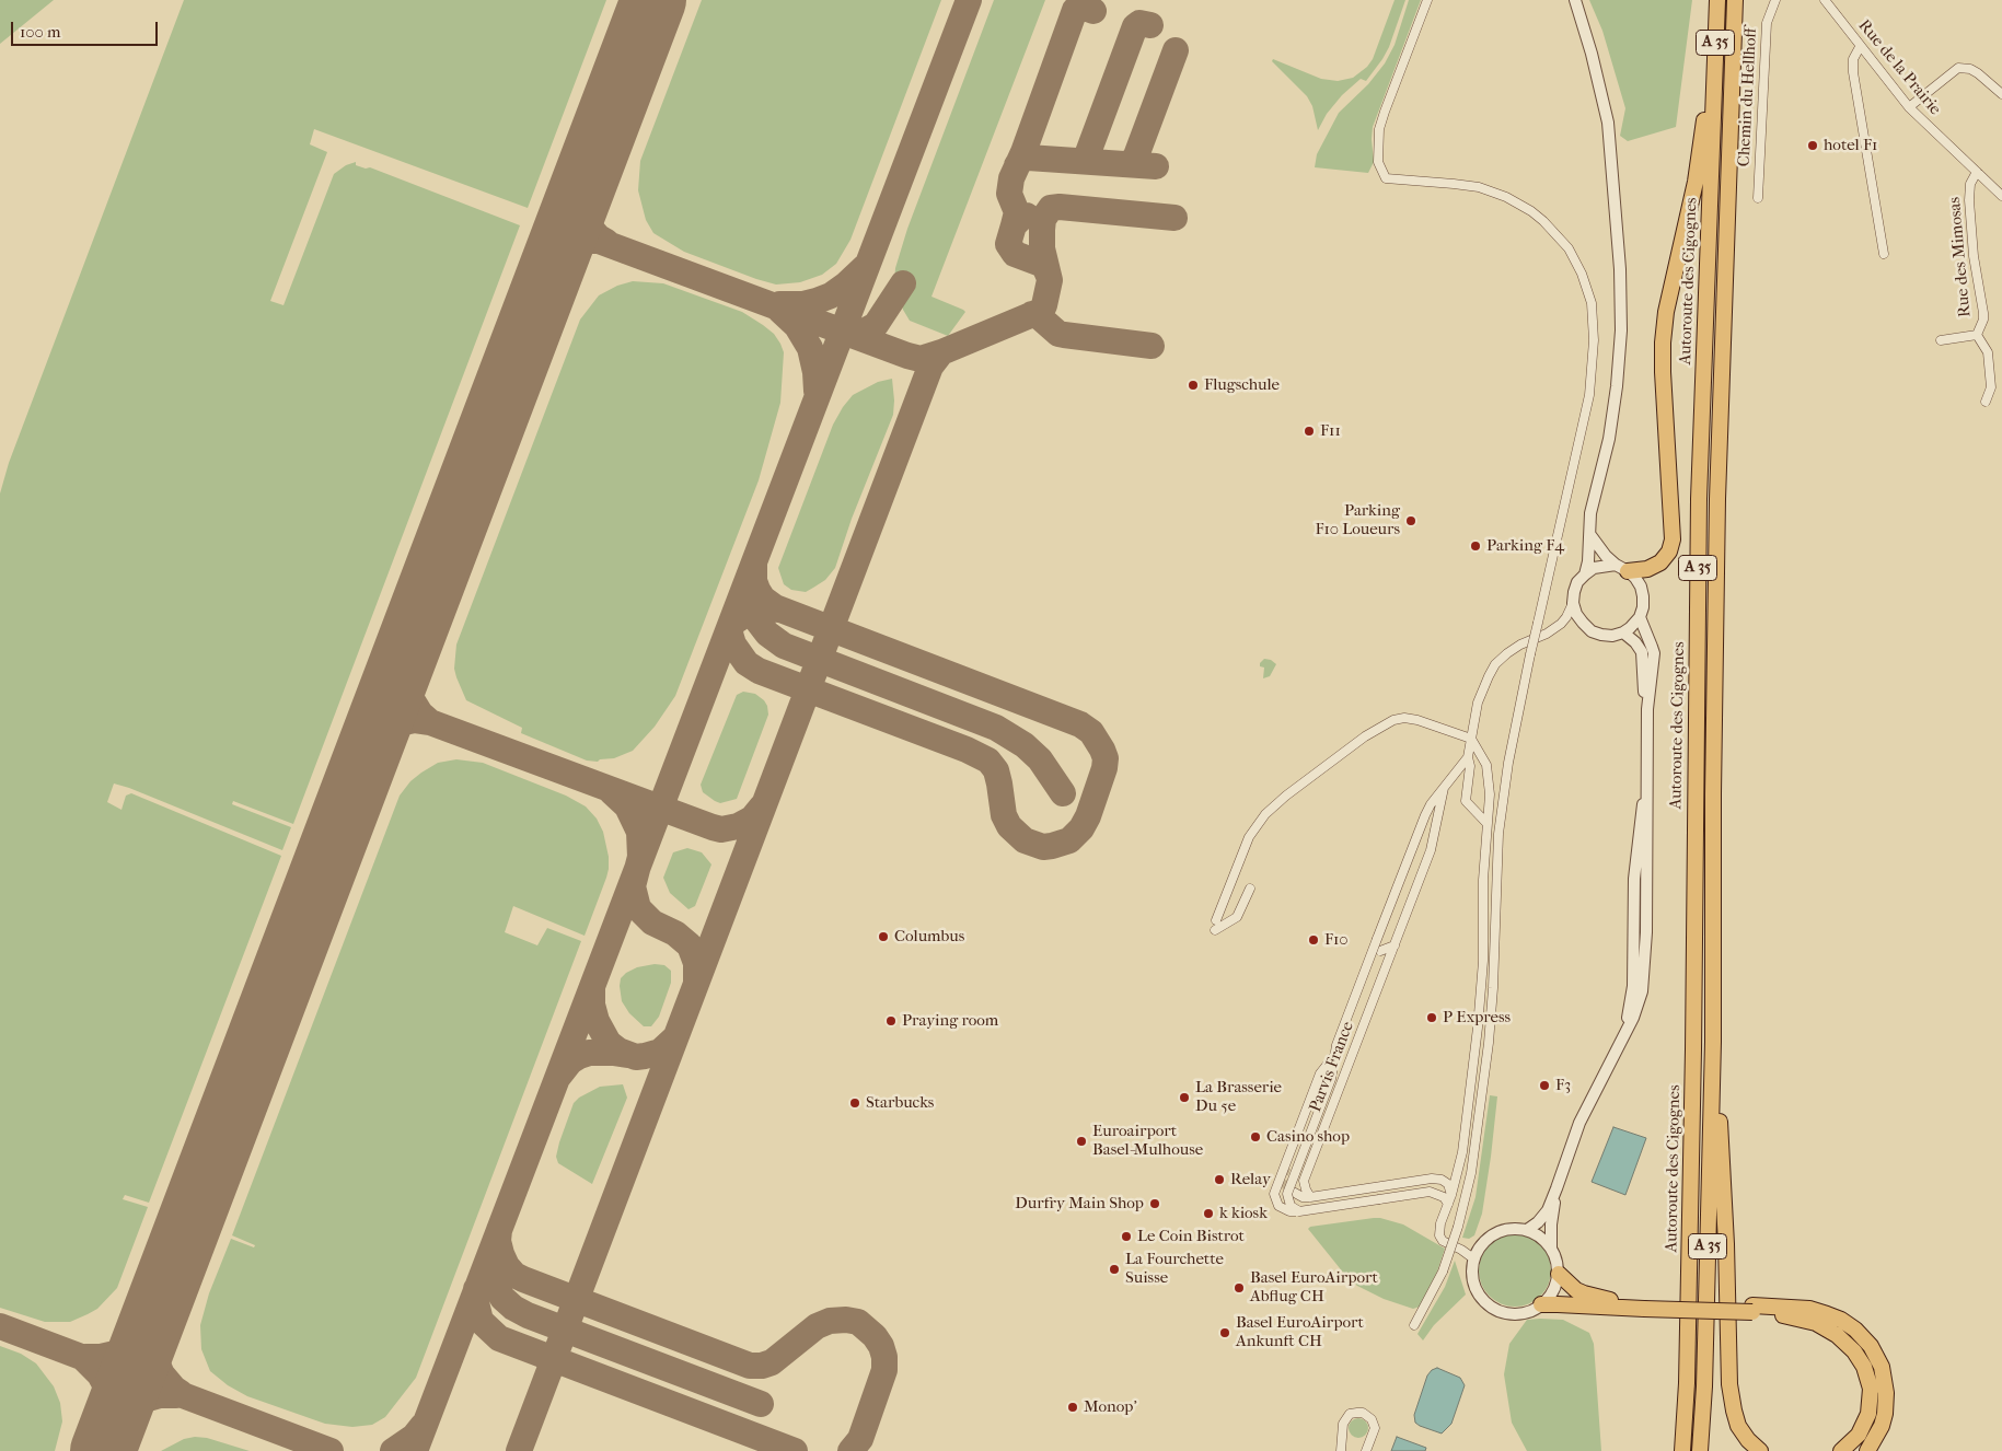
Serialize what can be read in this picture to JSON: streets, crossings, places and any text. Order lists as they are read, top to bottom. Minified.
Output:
{"streets":{"highway":["A 35","Autoroute des Cigognes"],"street":["Rue de la Prairie","Chemin du Hellhoff","Rue des Mimosas","Parvis France"]},"crossings":[["Rue de la Prairie","Rue des Mimosas"]],"places":["hotel F1","Flugschule","F11","Parking F10 Loueurs","Parking F4","Columbus","F10","P Express","Praying room","F3","La Brasserie Du 5e","Starbucks","Casino shop","Euroairport Basel-Mulhouse","Relay","Durfry Main Shop","k kiosk","Le Coin Bistrot","La Fourchette Suisse","Basel EuroAirport Abflug CH","Basel EuroAirport Ankunft CH","Monop'"],"scale_bar":"100 m"}
